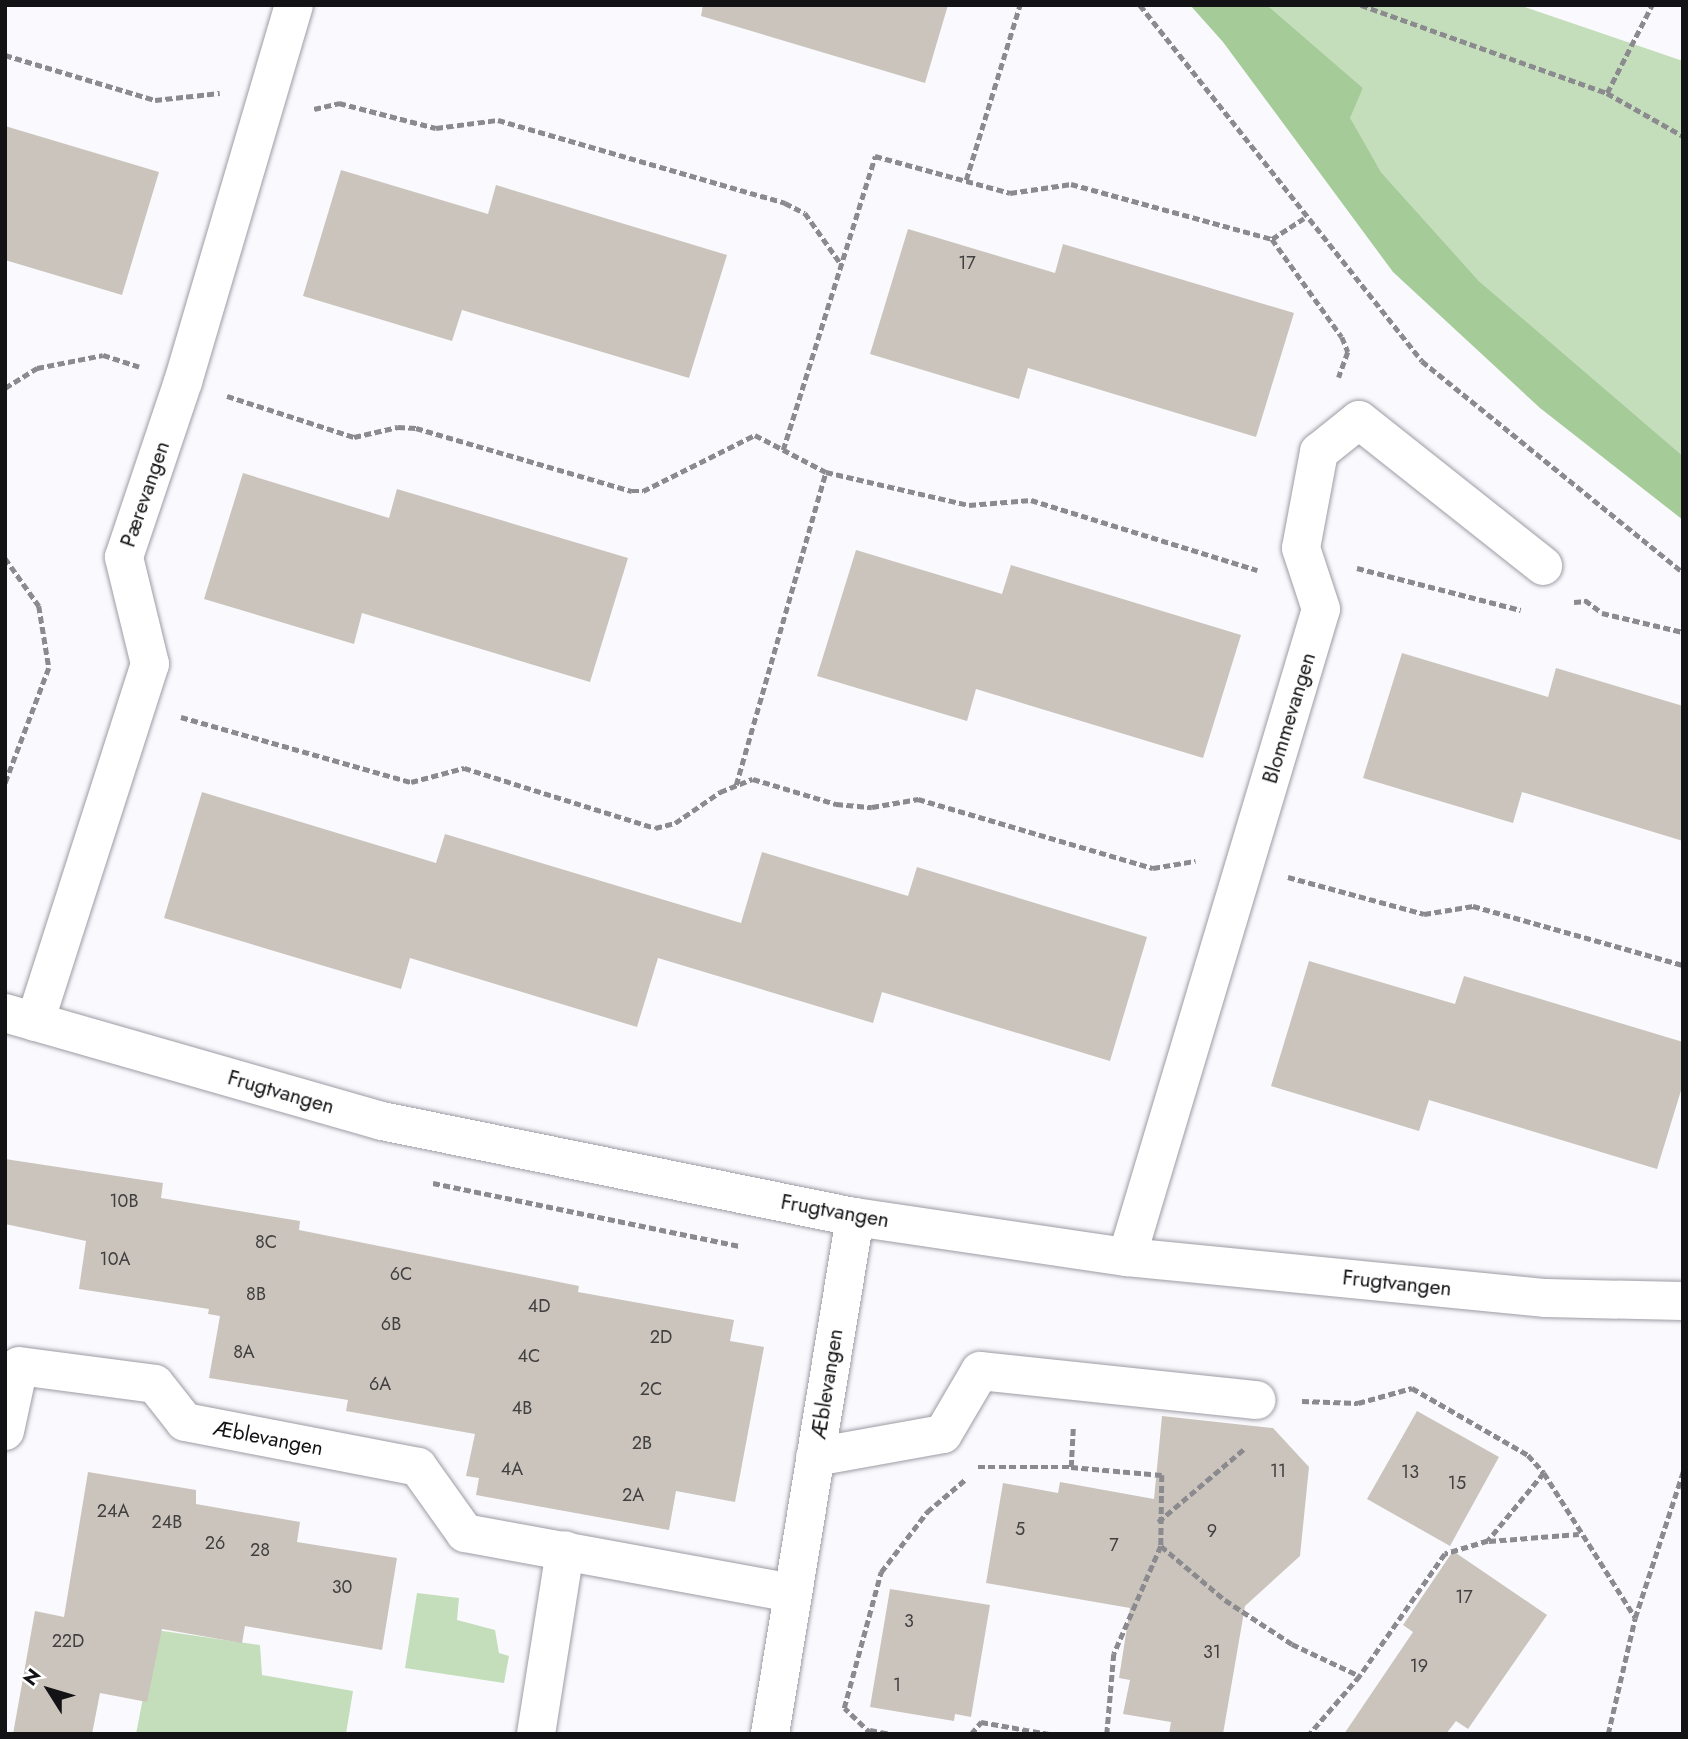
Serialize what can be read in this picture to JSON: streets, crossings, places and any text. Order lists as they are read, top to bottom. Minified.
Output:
{"streets":{"street":["Pærevangen","Blommevangen","Frugtvangen","Æblevangen"]},"crossings":[["Pærevangen","Frugtvangen"],["Blommevangen","Frugtvangen"],["Frugtvangen","Æblevangen"]],"house_numbers":["17","10B","8C","10A","6C","8B","4D","6B","2D","8A","4C","6A","2C","4B","2B","4A","11","13","15","2A","24A","24B","5","9","26","7","28","30","17","3","22D","31","19","1"],"north":"top left"}
